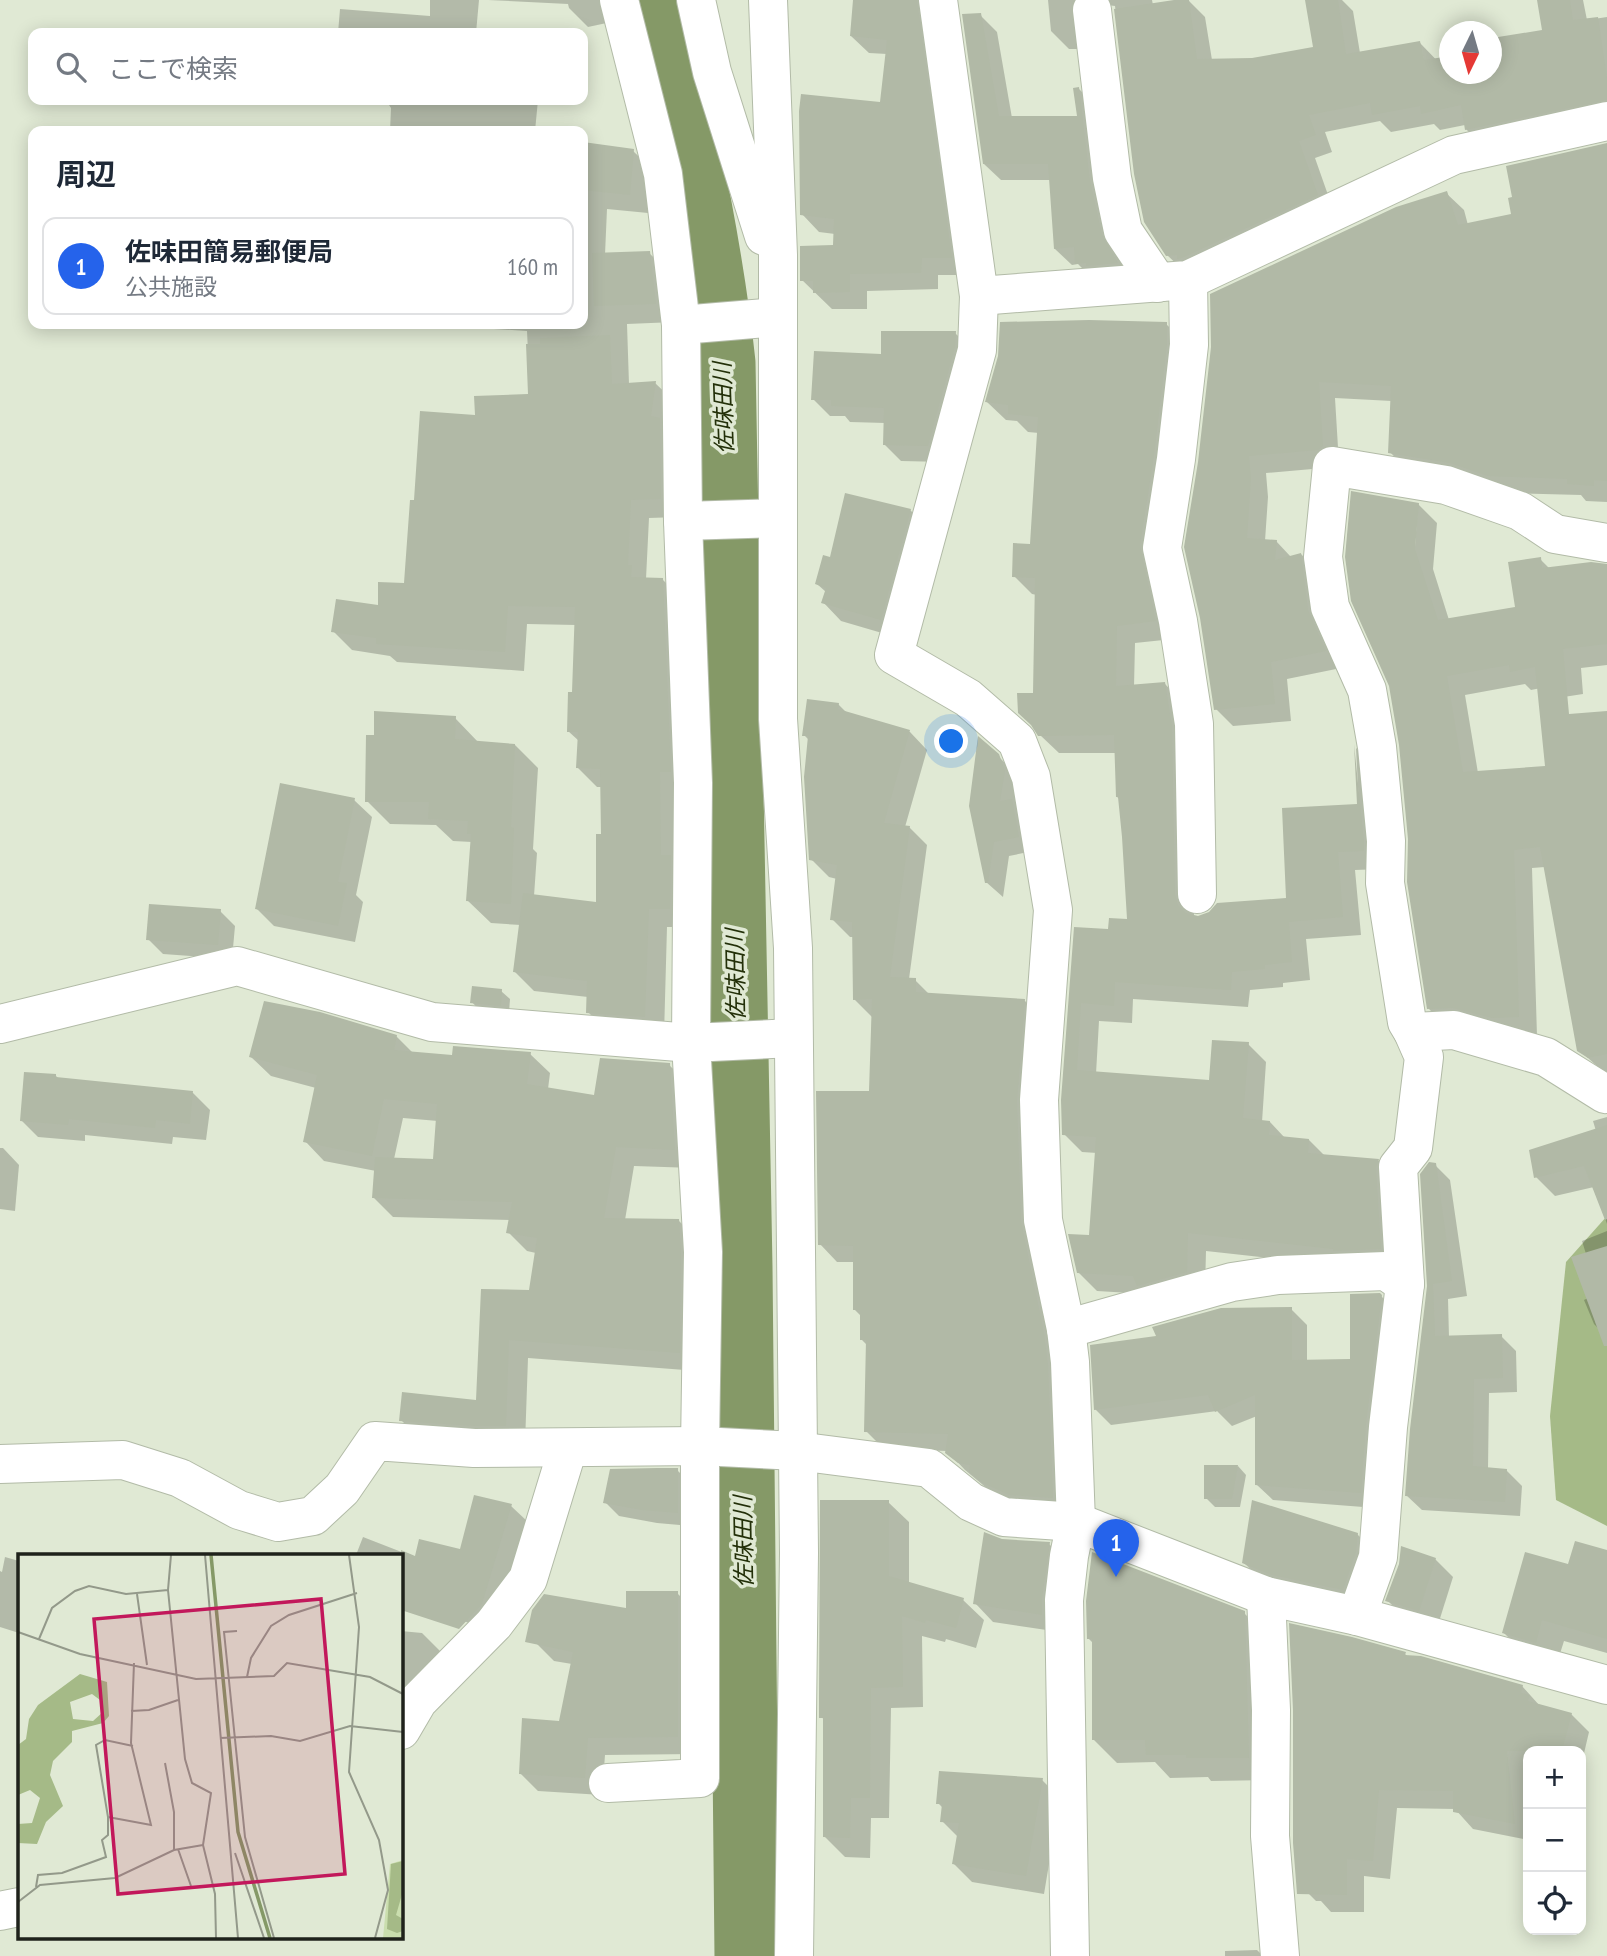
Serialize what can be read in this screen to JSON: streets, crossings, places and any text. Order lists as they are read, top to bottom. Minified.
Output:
{"water":["佐味田川"],"north":"bottom","page":{"search":"ここで検索","heading":"周辺","list":[{"mark":"1","name":"佐味田簡易郵便局","note":"公共施設","value":"160 m"}],"pins":"1","map_buttons":["+","−"]}}
